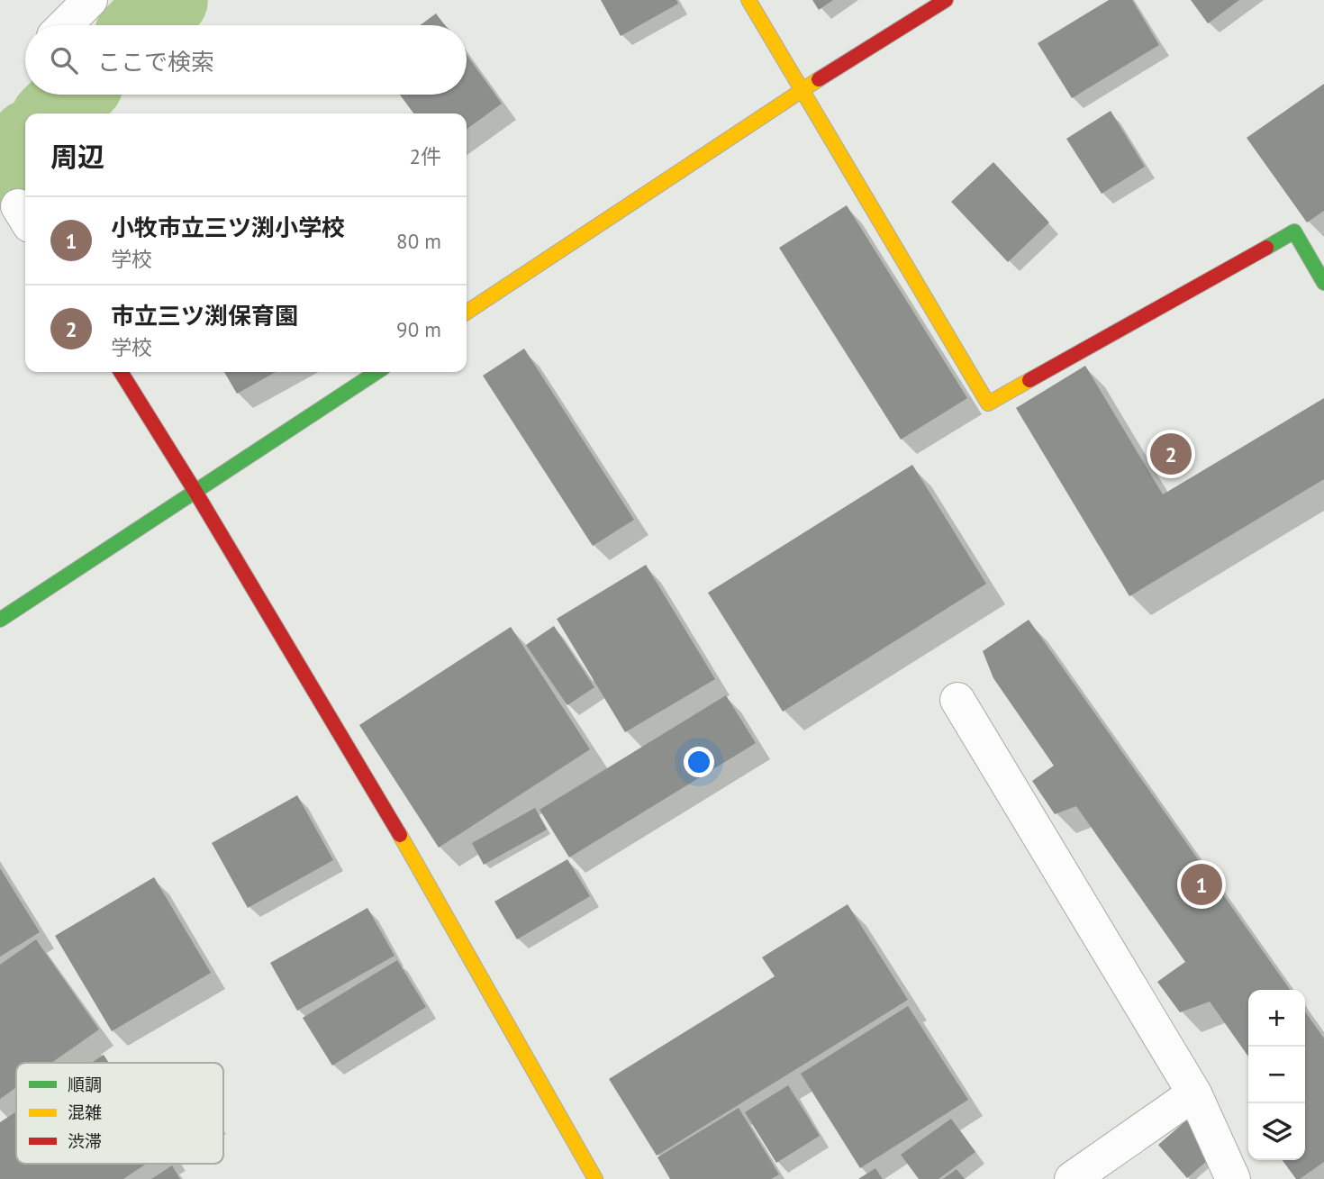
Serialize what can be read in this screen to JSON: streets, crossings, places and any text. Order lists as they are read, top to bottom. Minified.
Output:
{"legend":["順調","混雑","渋滞"],"page":{"search":"ここで検索","heading":["周辺","2件"],"list":[{"mark":"1","name":"小牧市立三ツ渕小学校","note":"学校","value":"80 m"},{"mark":"2","name":"市立三ツ渕保育園","note":"学校","value":"90 m"}],"pins":["2","1"],"map_buttons":["+","−"]}}
